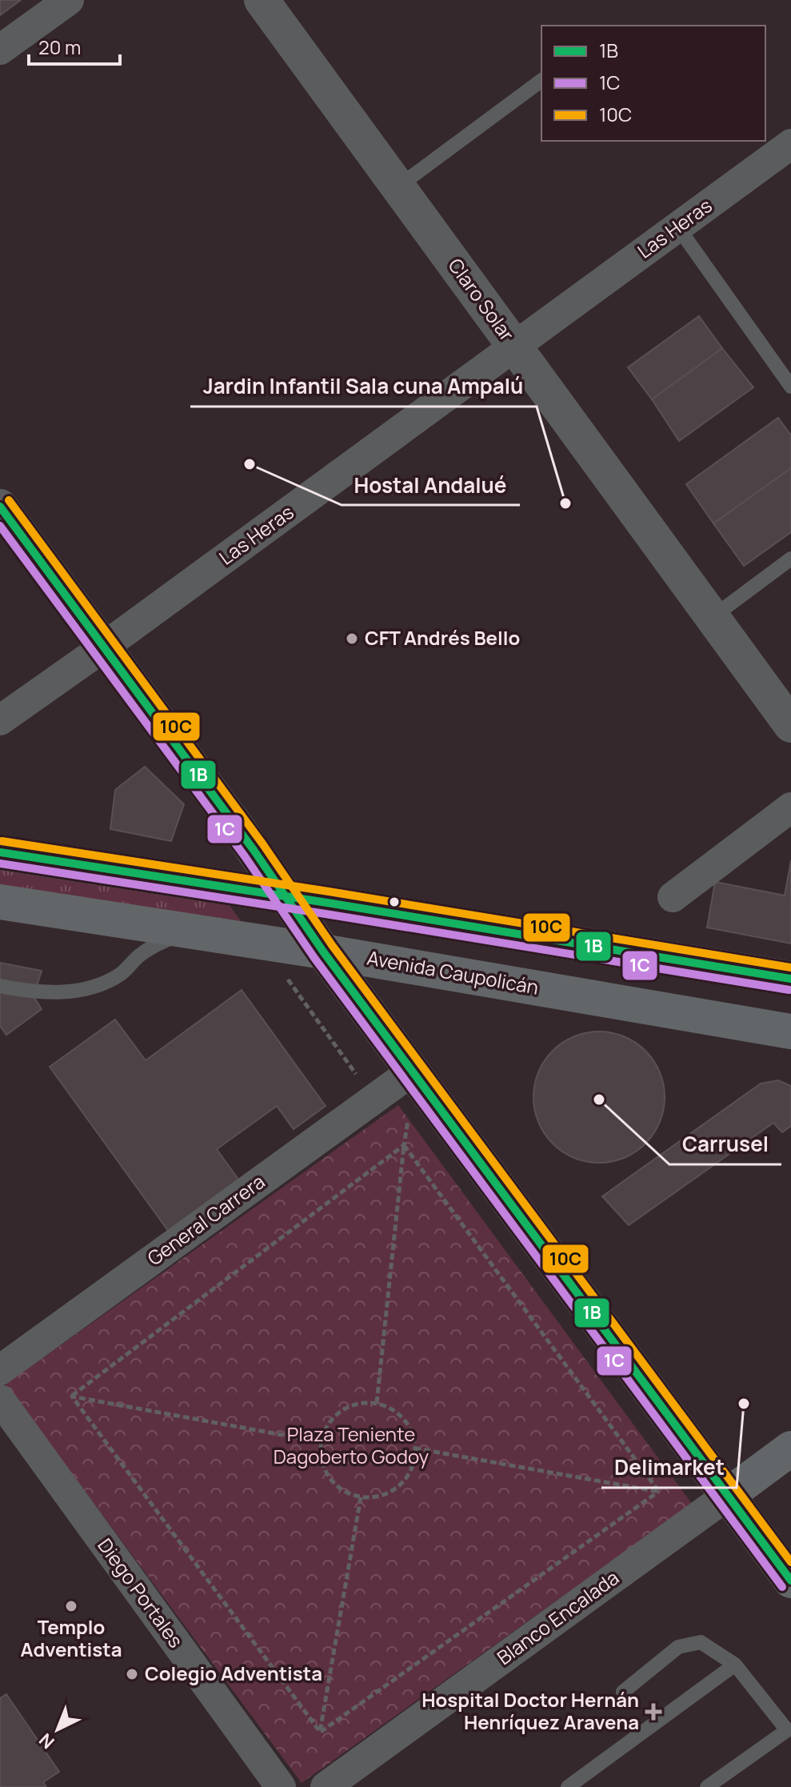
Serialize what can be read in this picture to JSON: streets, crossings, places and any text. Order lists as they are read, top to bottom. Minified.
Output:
{"streets":{"main road":["Avenida Caupolicán","Blanco Encalada"],"street":["Las Heras","Claro Solar","General Carrera","Diego Portales"]},"crossings":[["Las Heras","Claro Solar"]],"parks":["Plaza Teniente Dagoberto Godoy"],"places":{"other":["Hostal Andalué","Jardin Infantil Sala cuna Ampalú","CFT Andrés Bello","Carrusel","Delimarket","Templo Adventista","Colegio Adventista"],"health":["Hospital Doctor Hernán Henríquez Aravena"]},"lines":["transit line 10C","transit line 1B","transit line 1C"],"legend":["1B","1C","10C"],"scale_bar":"20 m","north":"bottom left"}
